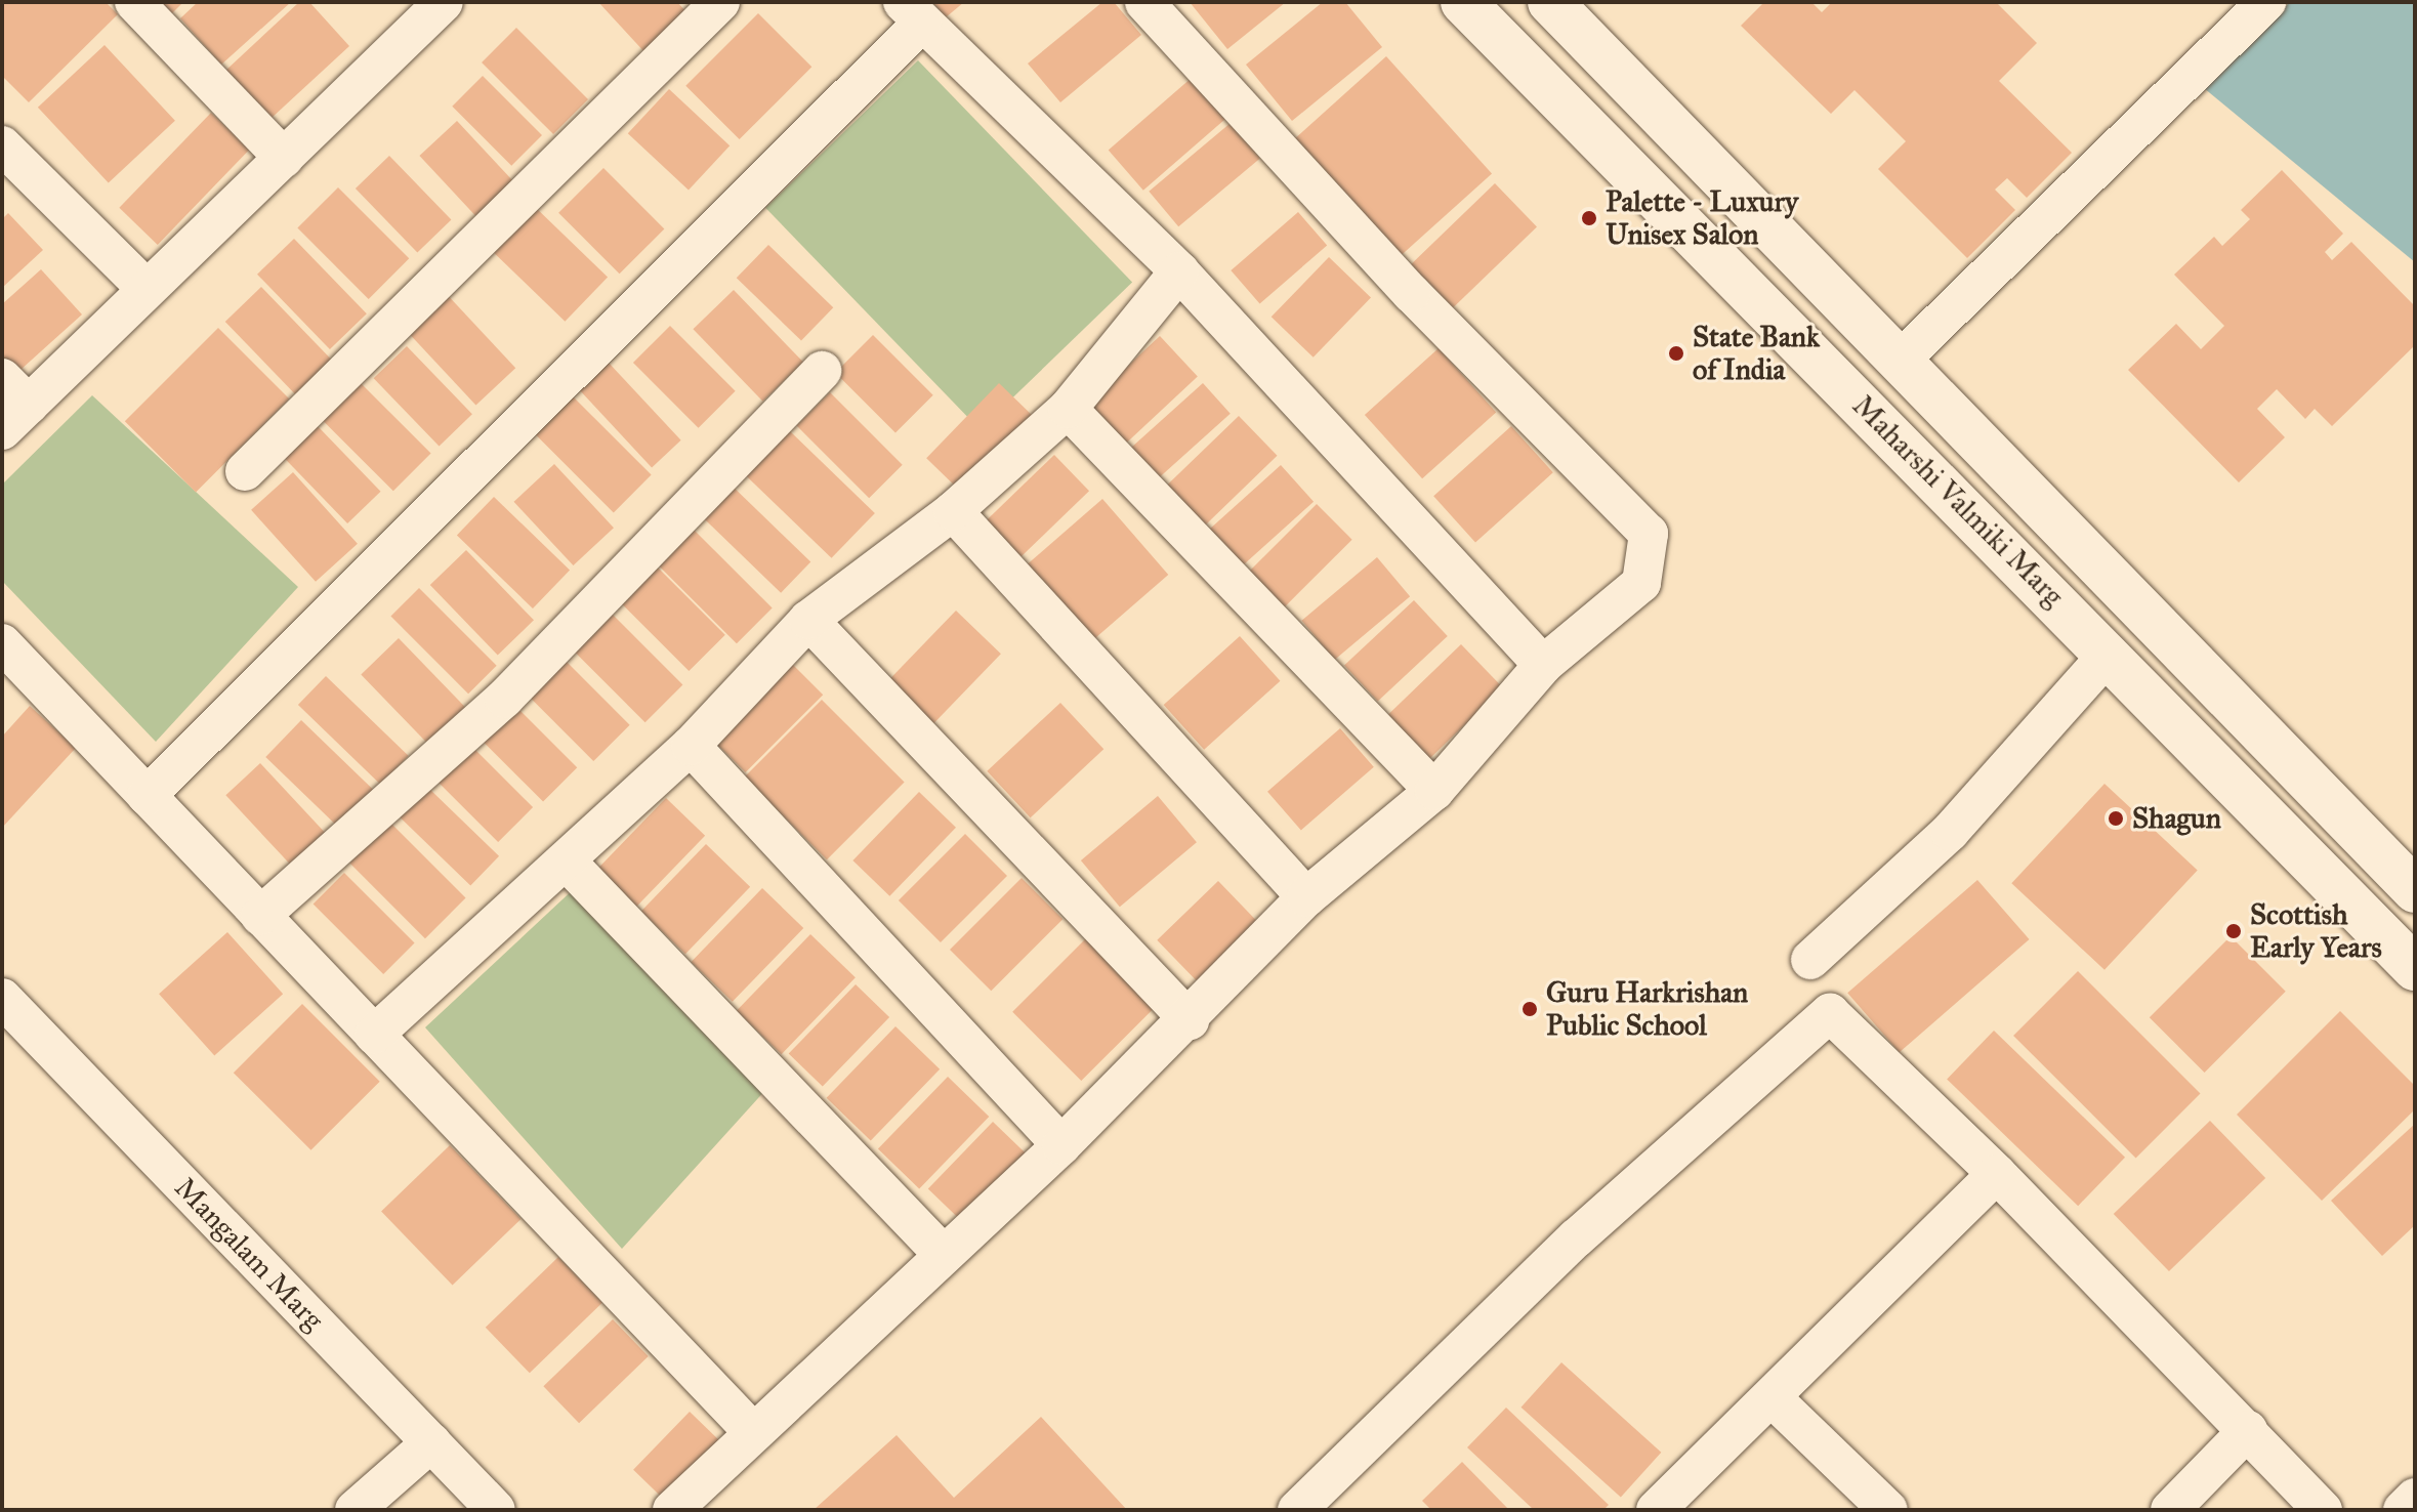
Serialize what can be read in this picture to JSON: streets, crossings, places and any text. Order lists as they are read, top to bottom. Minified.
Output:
{"streets":{"street":["Maharshi Valmiki Marg","Mangalam Marg"]},"places":["Palette - Luxury Unisex Salon","State Bank of India","Shagun","Scottish Early Years","Guru Harkrishan Public School"]}
